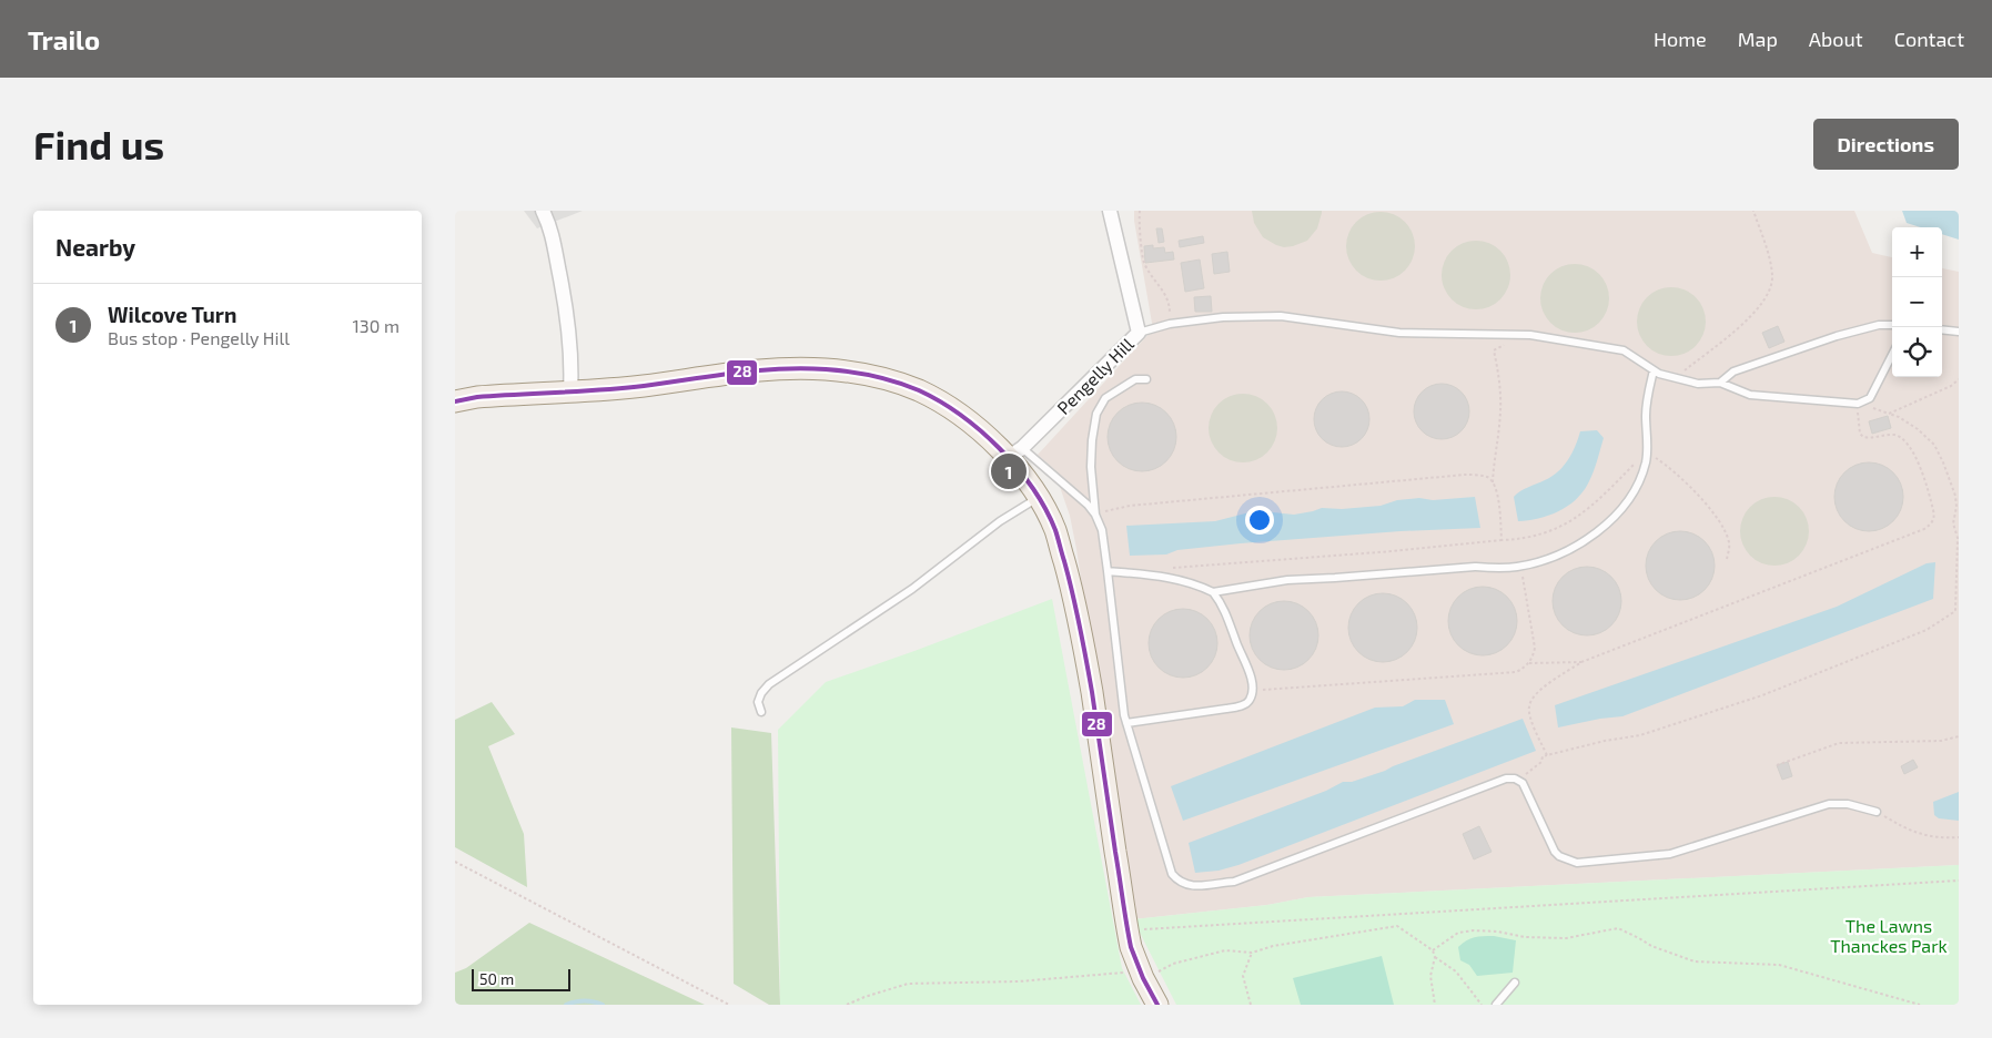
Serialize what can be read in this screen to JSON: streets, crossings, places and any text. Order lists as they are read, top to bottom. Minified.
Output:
{"streets":{"street":["Pengelly Hill"]},"parks":["The Lawns Thanckes Park"],"lines":["transit line 28"],"scale_bar":"50 m","page":{"header":"Trailo","nav":["Home","Map","About","Contact"],"buttons":"Directions","title":"Find us","heading":"Nearby","map_buttons":["+","−"],"list":[{"mark":"1","name":"Wilcove Turn","note":"Bus stop · Pengelly Hill","value":"130 m"}],"pins":"1","scale":"50 m"}}
